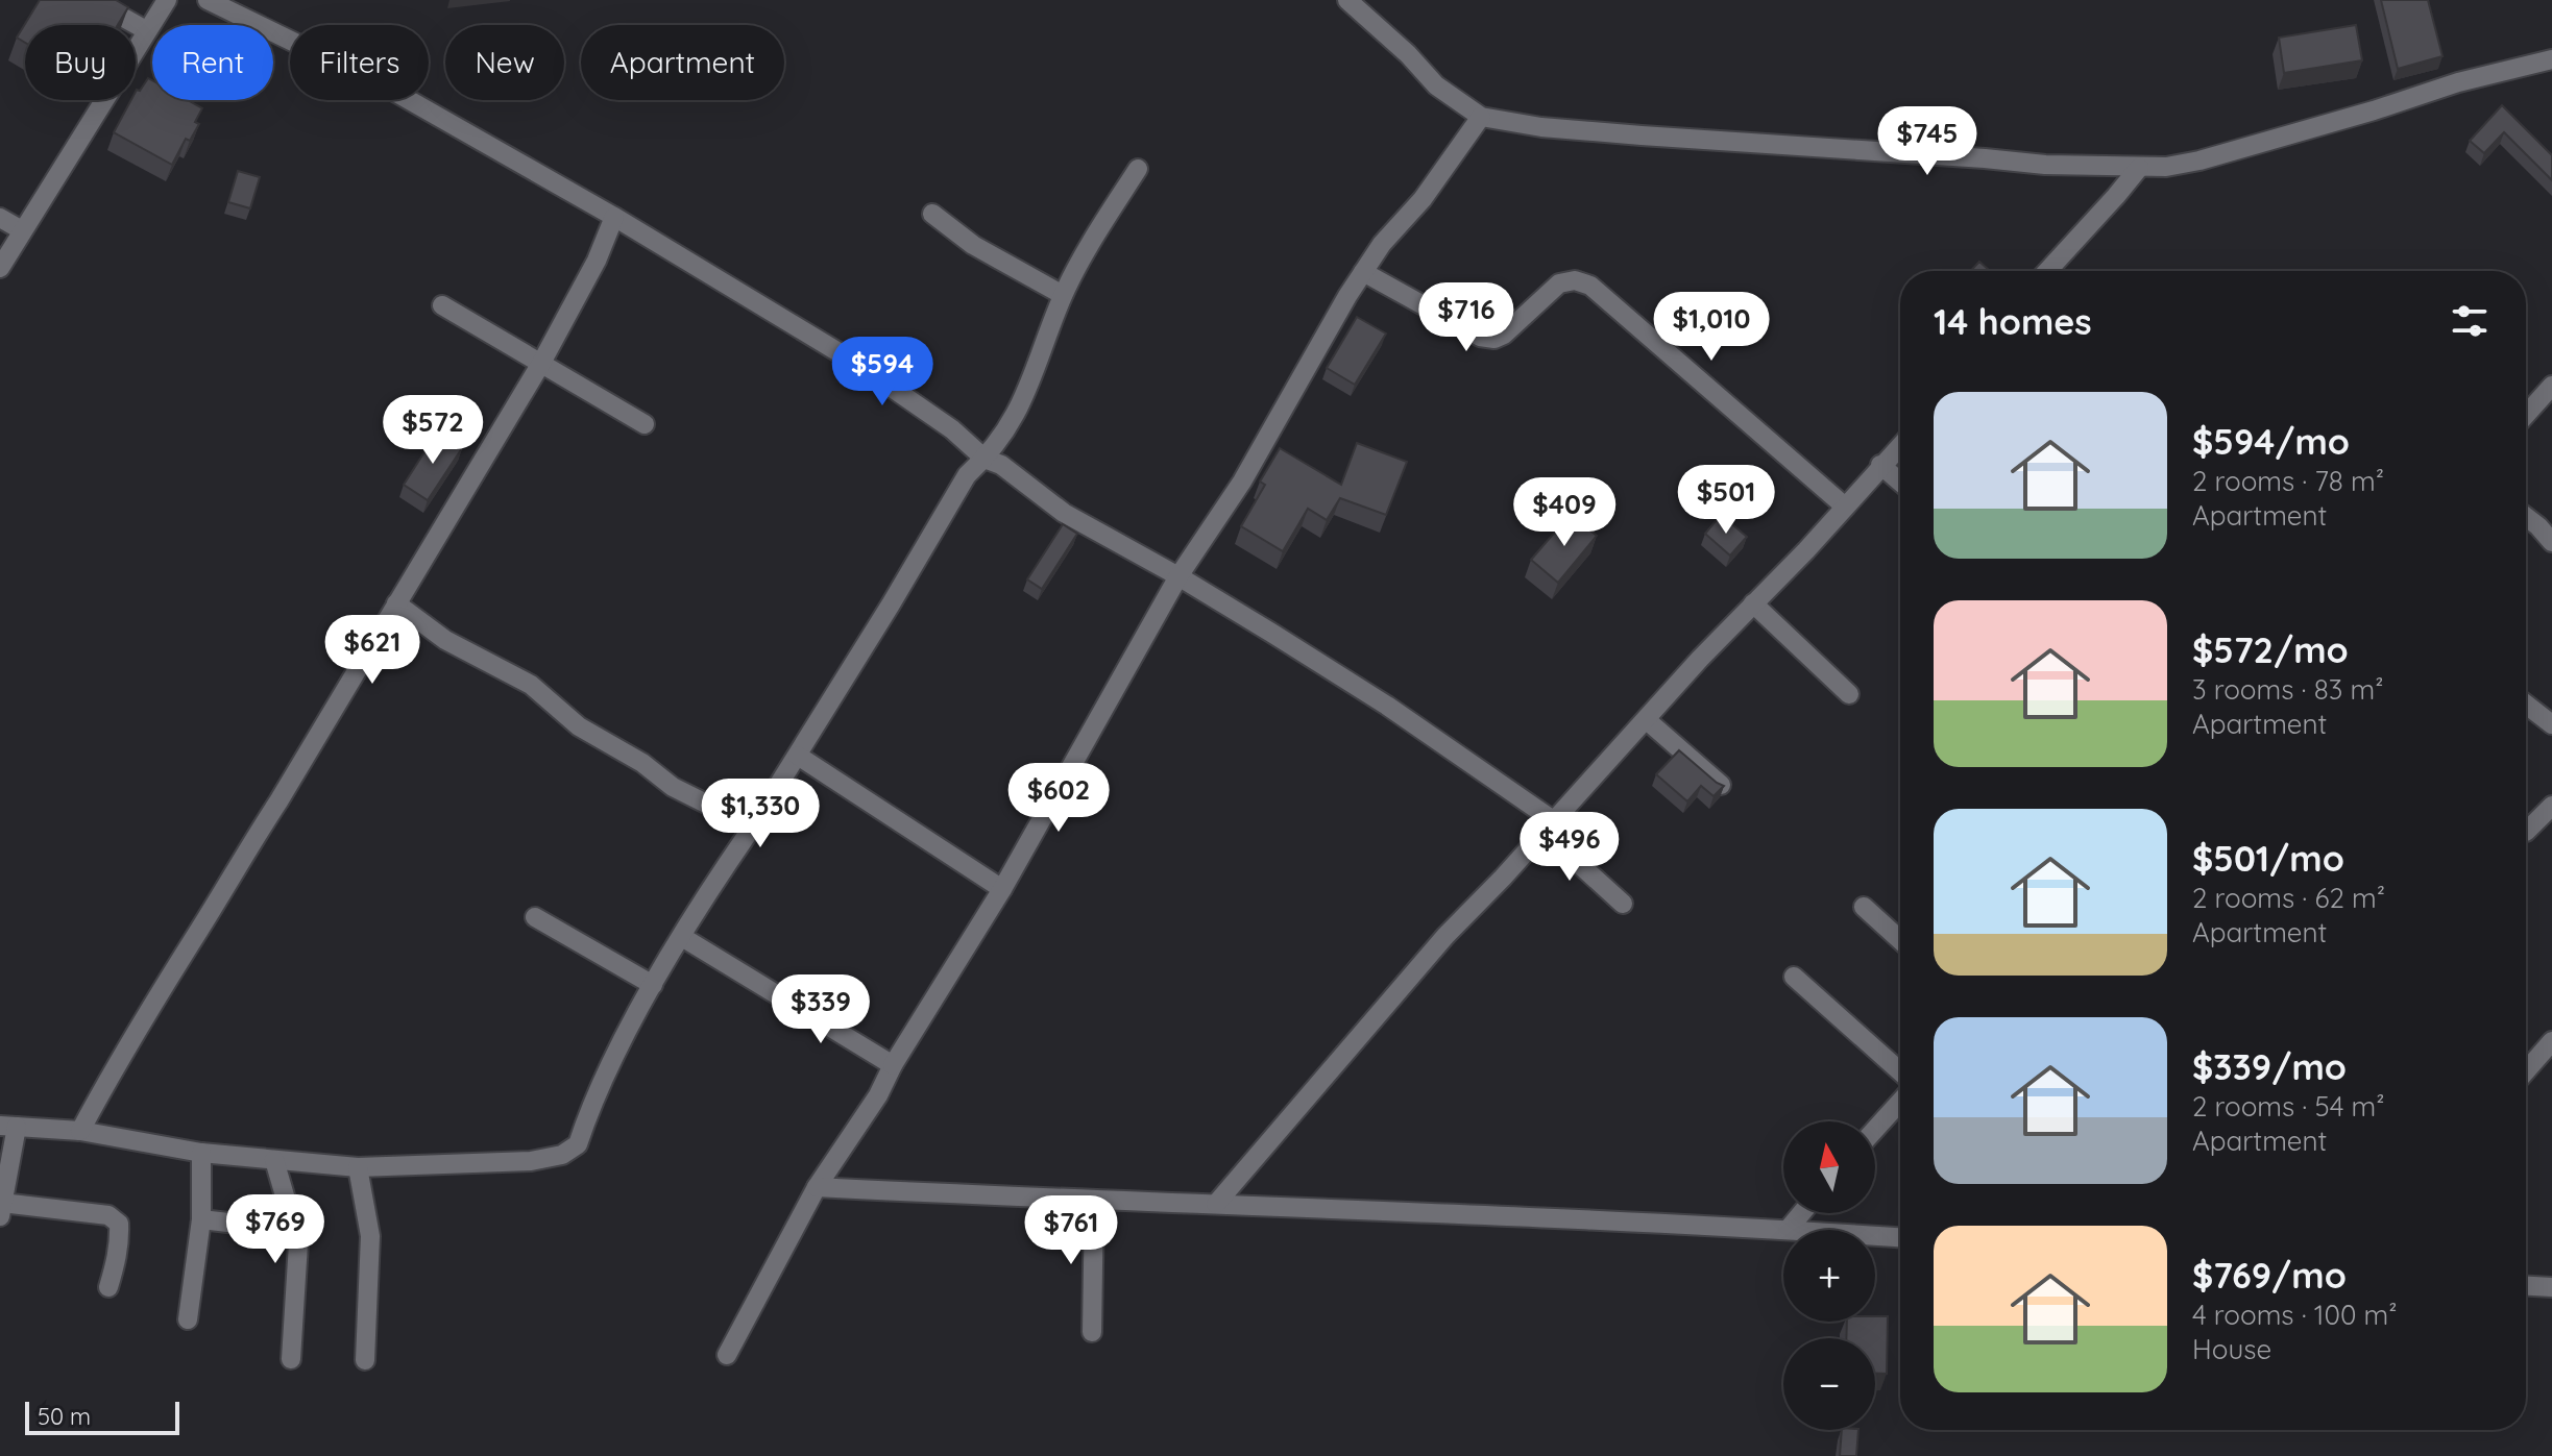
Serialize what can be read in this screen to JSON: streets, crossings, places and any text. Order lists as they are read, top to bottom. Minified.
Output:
{"scale_bar":"50 m","north":"top","page":{"chip":["Buy","Rent","Filters","New","Apartment"],"price":["$745","$716","$1,010","$594","$572","$501","$409","$621","$602","$1,330","$496","$339","$769","$761"],"heading":"14 homes","list":[{"name":"$594/mo","note":"2 rooms · 78 m² · Apartment"},{"name":"$572/mo","note":"3 rooms · 83 m² · Apartment"},{"name":"$501/mo","note":"2 rooms · 62 m² · Apartment"},{"name":"$339/mo","note":"2 rooms · 54 m² · Apartment"},{"name":"$769/mo","note":"4 rooms · 100 m² · House"}],"map_buttons":["+","−"],"scale":"50 m"}}
